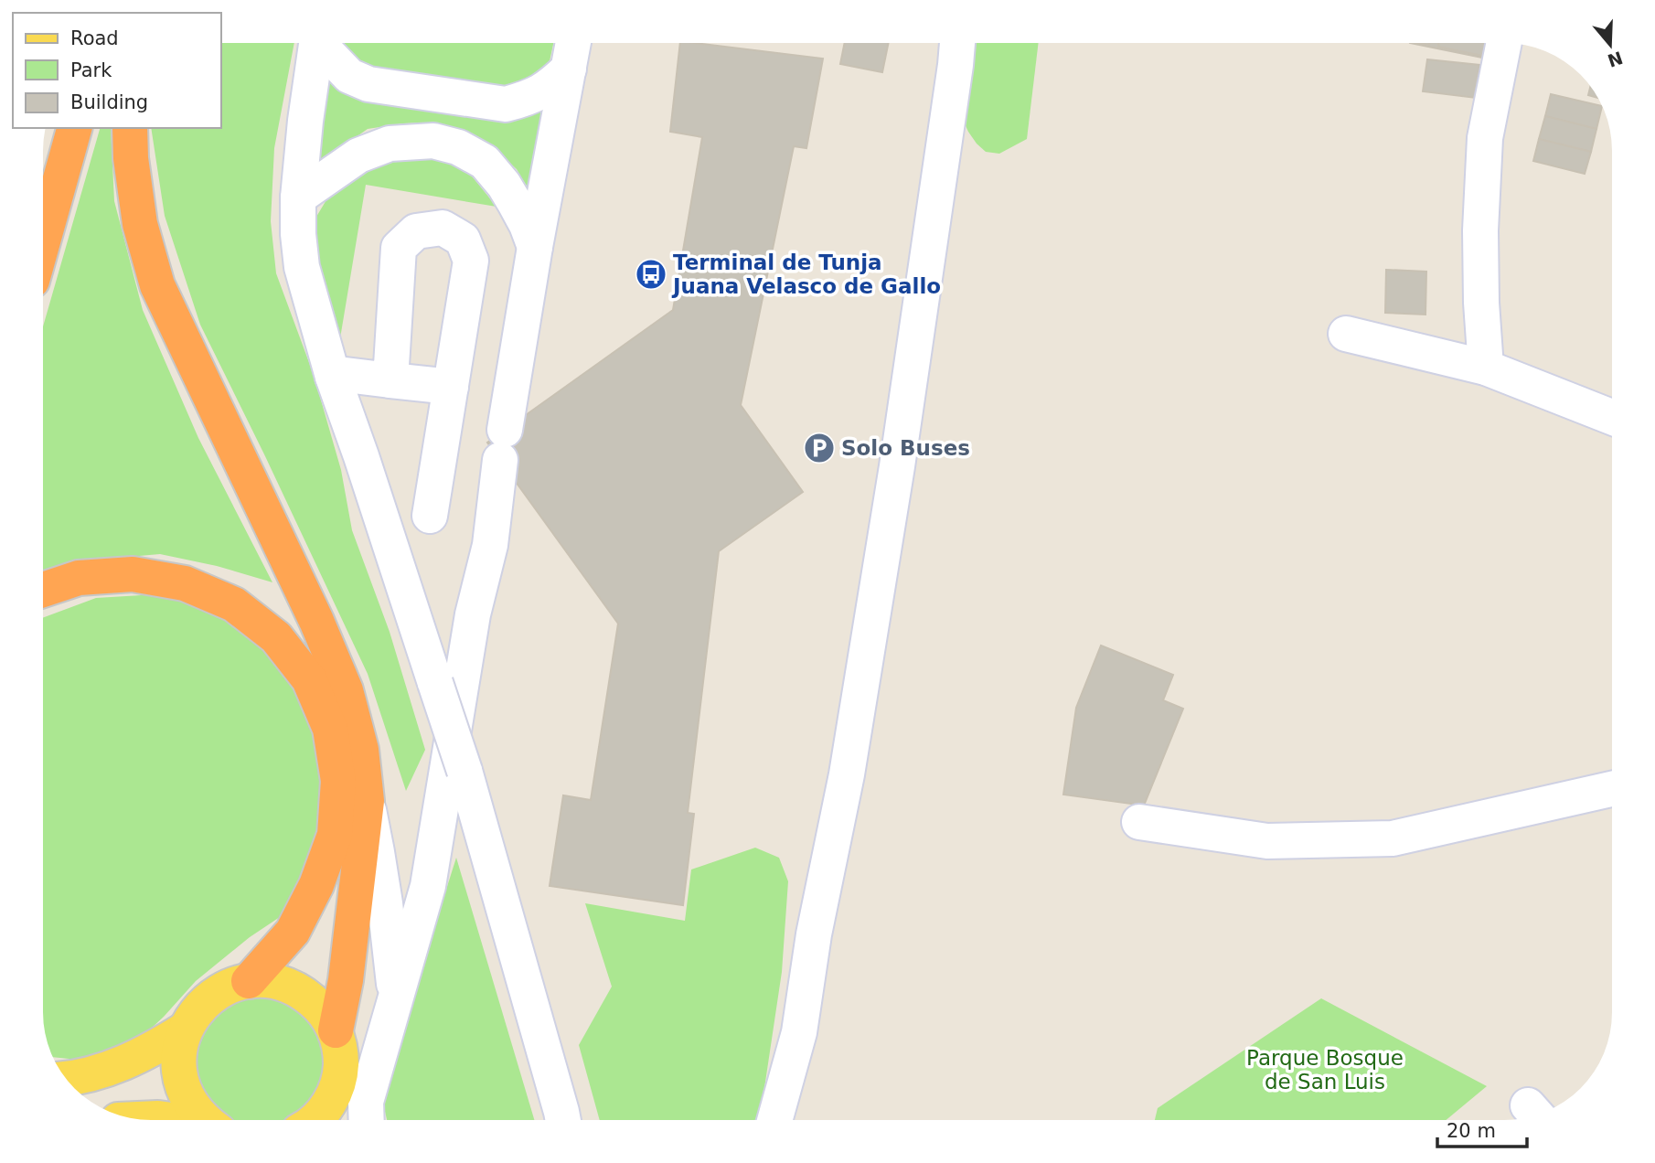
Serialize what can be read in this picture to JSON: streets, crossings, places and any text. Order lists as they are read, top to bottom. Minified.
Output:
{"parks":["Parque Bosque de San Luis"],"places":{"bus stop":["Terminal de Tunja Juana Velasco de Gallo"],"parking":["Solo Buses"]},"legend":["Road","Park","Building"],"scale_bar":"20 m","north":"bottom"}
